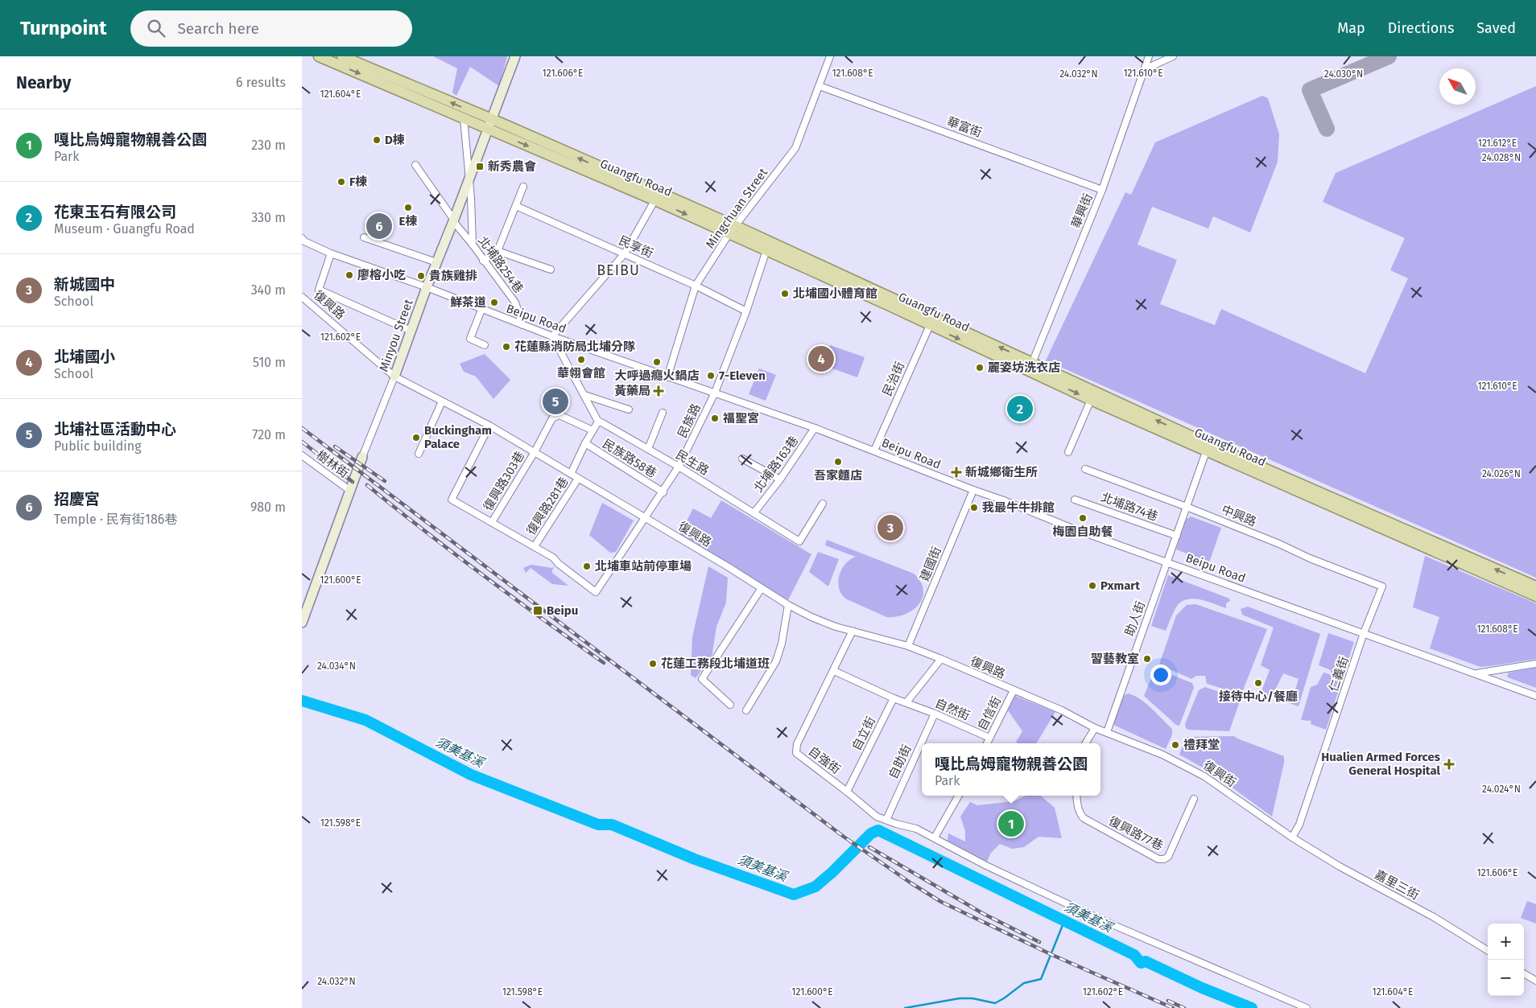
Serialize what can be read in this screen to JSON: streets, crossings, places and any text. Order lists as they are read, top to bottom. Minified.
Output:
{"streets":{"main road":["Guangfu Road"],"street":["華富街","Mingchuan Street","華興街","民享街","北埔路254巷","復興路","Beipu Road","Minyou Street","民治街","民族路","民族路58巷","民生路","樹林街","北埔路163巷","復興路303巷","復興路281巷","北埔路74巷","中興路","建國街","助人街","仁義街","自然街","自信街","自立街","自強街","自助街","復興街","復興路77巷","嘉里三街"]},"crossings":[["華富街","Mingchuan Street"],["華富街","華興街"],["Guangfu Road","Mingchuan Street"],["Guangfu Road","華興街"],["Guangfu Road","Minyou Street"],["Guangfu Road","民治街"],["Guangfu Road","民族路"],["Guangfu Road","助人街"],["Mingchuan Street","民享街"],["Mingchuan Street","Beipu Road"],["民享街","民族路"],["北埔路254巷","Beipu Road"],["北埔路254巷","Minyou Street"],["復興路","Minyou Street"],["復興路","民族路"],["復興路","復興路303巷"],["復興路","復興路281巷"],["復興路","建國街"],["復興路","助人街"],["復興路","自信街"],["復興路","自強街"],["復興路","復興街"],["Beipu Road","Minyou Street"],["Beipu Road","民治街"],["Beipu Road","民族路"],["Beipu Road","北埔路163巷"],["Beipu Road","建國街"],["Beipu Road","助人街"],["Beipu Road","仁義街"],["Minyou Street","樹林街"],["民族路","民族路58巷"],["民族路","民生路"],["民族路","復興路281巷"],["民生路","北埔路163巷"],["北埔路74巷","助人街"],["中興路","助人街"],["中興路","仁義街"],["助人街","復興街"],["仁義街","復興街"],["仁義街","嘉里三街"],["自然街","自信街"],["自然街","自助街"],["自立街","自強街"],["自強街","自助街"],["復興街","嘉里三街"]],"districts":["BEIBU"],"water":["須美基溪"],"places":{"other":["D棟","F棟","E棟","廖榕小吃","貴族雞排","北埔國小體育館","鮮茶道","花蓮縣消防局北埔分隊","華翎會館","大呼過癮火鍋店","麗姿坊洗衣店","7-Eleven","福聖宮","Buckingham Palace","吾家麵店","我最牛牛排館","梅園自助餐","北埔車站前停車場","Pxmart","習藝教室","花蓮工務段北埔道班","接待中心/餐廳","禮拜堂"],"transit":["新秀農會","Beipu"],"health":["黃藥局","新城鄉衛生所","Hualien Armed Forces General Hospital"]},"north":"top left","page":{"header":"Turnpoint","search":"Search here","nav":["Map","Directions","Saved"],"heading":["Nearby","6 results"],"list":[{"mark":"1","name":"嘎比烏姆寵物親善公園","note":"Park","value":"230 m"},{"mark":"2","name":"花東玉石有限公司","note":"Museum · Guangfu Road","value":"330 m"},{"mark":"3","name":"新城國中","note":"School","value":"340 m"},{"mark":"4","name":"北埔國小","note":"School","value":"510 m"},{"mark":"5","name":"北埔社區活動中心","note":"Public building","value":"720 m"},{"mark":"6","name":"招慶宮","note":"Temple · 民有街186巷","value":"980 m"}],"pins":["6","4","5","2","3","1"],"popup":["嘎比烏姆寵物親善公園","Park"],"map_buttons":["+","−"]},"coordinates":["121.606°E","121.610°E","121.608°E","24.032°N","24.030°N","121.604°E","121.612°E","24.028°N","121.602°E","24.026°N","121.600°E","24.034°N","24.024°N","121.598°E"]}
